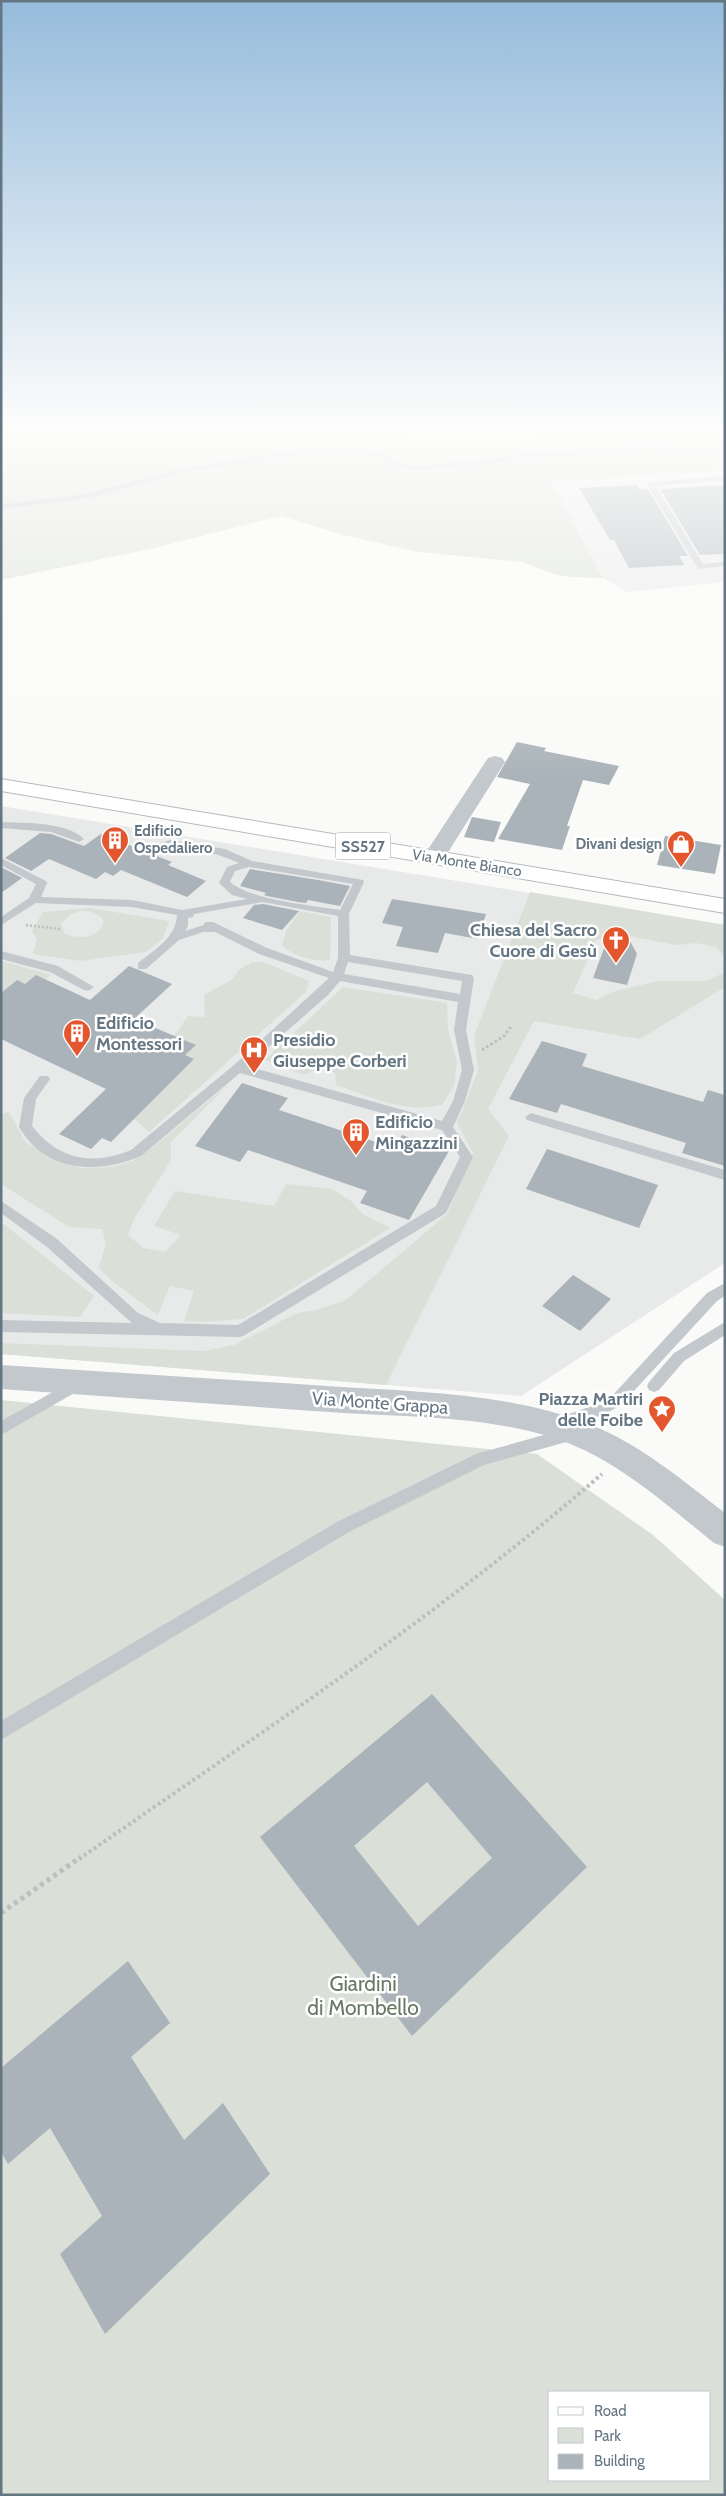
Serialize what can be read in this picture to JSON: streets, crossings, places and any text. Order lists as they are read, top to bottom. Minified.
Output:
{"streets":{"main road":["SS527","Via Monte Bianco"],"street":["Via Monte Grappa"]},"parks":["Giardini di Mombello"],"places":{"building":["Edificio Ospedaliero","Edificio Montessori","Edificio Mingazzini"],"shop":["Divani design"],"church":["Chiesa del Sacro Cuore di Gesù"],"hospital":["Presidio Giuseppe Corberi"],"place":["Piazza Martiri delle Foibe"]},"legend":["Road","Park","Building"]}
